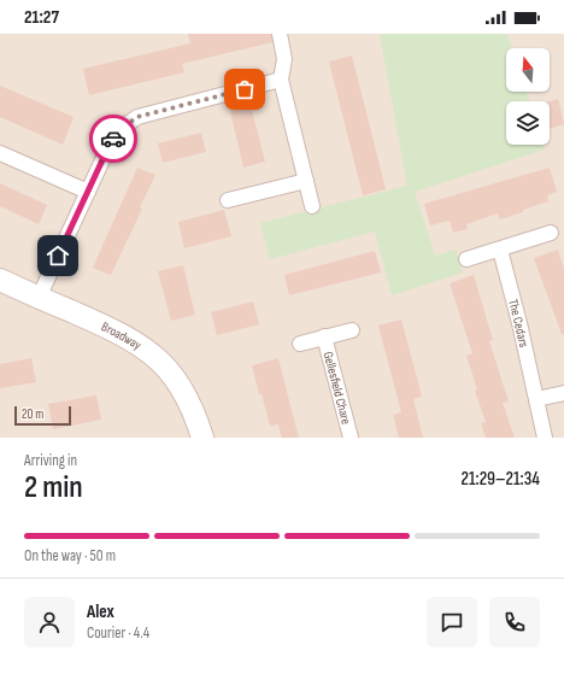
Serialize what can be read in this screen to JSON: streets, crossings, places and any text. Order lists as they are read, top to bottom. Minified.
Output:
{"streets":{"street":["The Cedars","Broadway","Gellesfield Chare"]},"scale_bar":"20 m","north":"top","page":{"status":"21:27","scale":"20 m","heading":["2 min","Arriving in","21:29–21:34"],"panel":["Alex","Courier · 4.4"],"bar":"On the way · 50 m"}}
